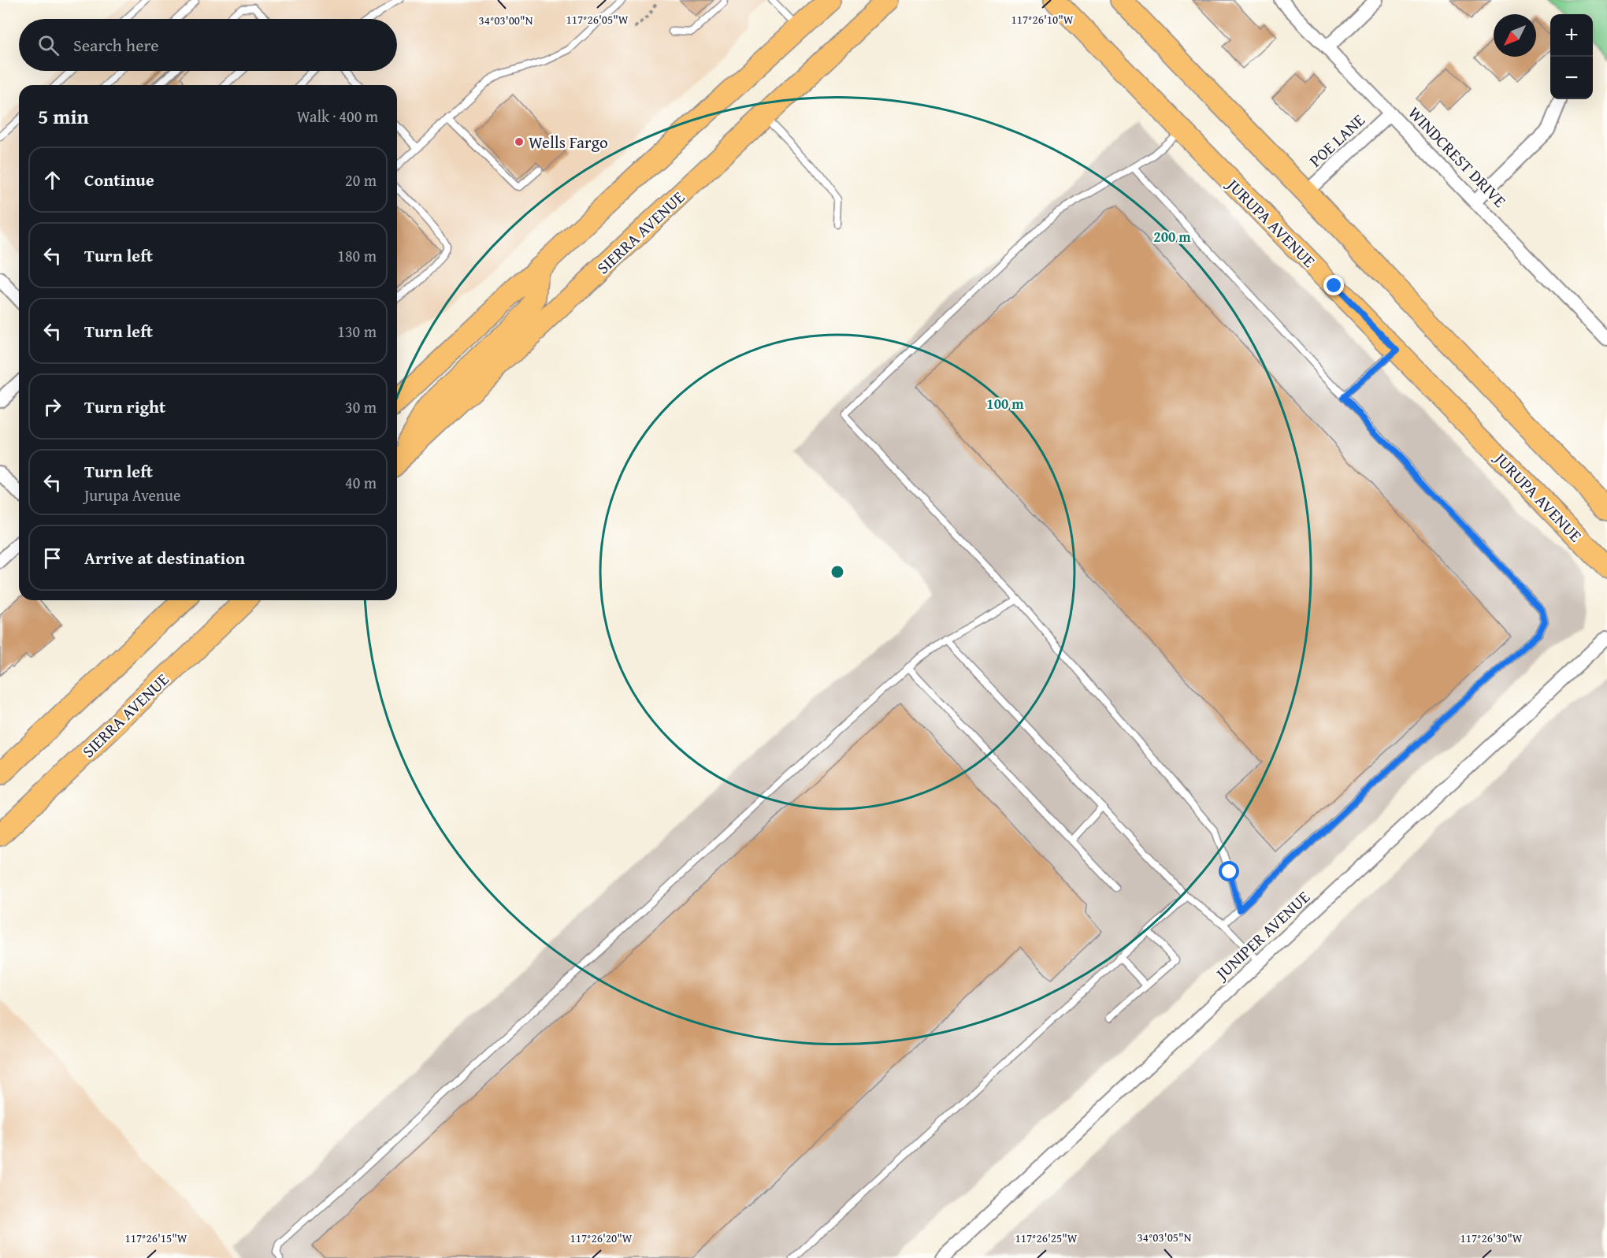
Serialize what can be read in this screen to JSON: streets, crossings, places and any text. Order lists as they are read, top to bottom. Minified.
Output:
{"streets":{"main road":["JURUPA AVENUE","SIERRA AVENUE"],"street":["POE LANE","WINDCREST DRIVE","JUNIPER AVENUE"]},"crossings":[["POE LANE","WINDCREST DRIVE"]],"places":["Wells Fargo"],"north":"bottom left","page":{"map_buttons":["+","−"],"search":"Search here","heading":["5 min","Walk · 400 m"],"list":[["Continue","20 m"],["Turn left","180 m"],["Turn left","130 m"],["Turn right","30 m"],["Turn left","Jurupa Avenue","40 m"],"Arrive at destination"]},"coordinates":["117°26'05\"W","117°26'10\"W","34°03'00\"N","34°03'05\"N","117°26'15\"W","117°26'20\"W","117°26'25\"W","117°26'30\"W"],"rings":["200 m","100 m"]}
